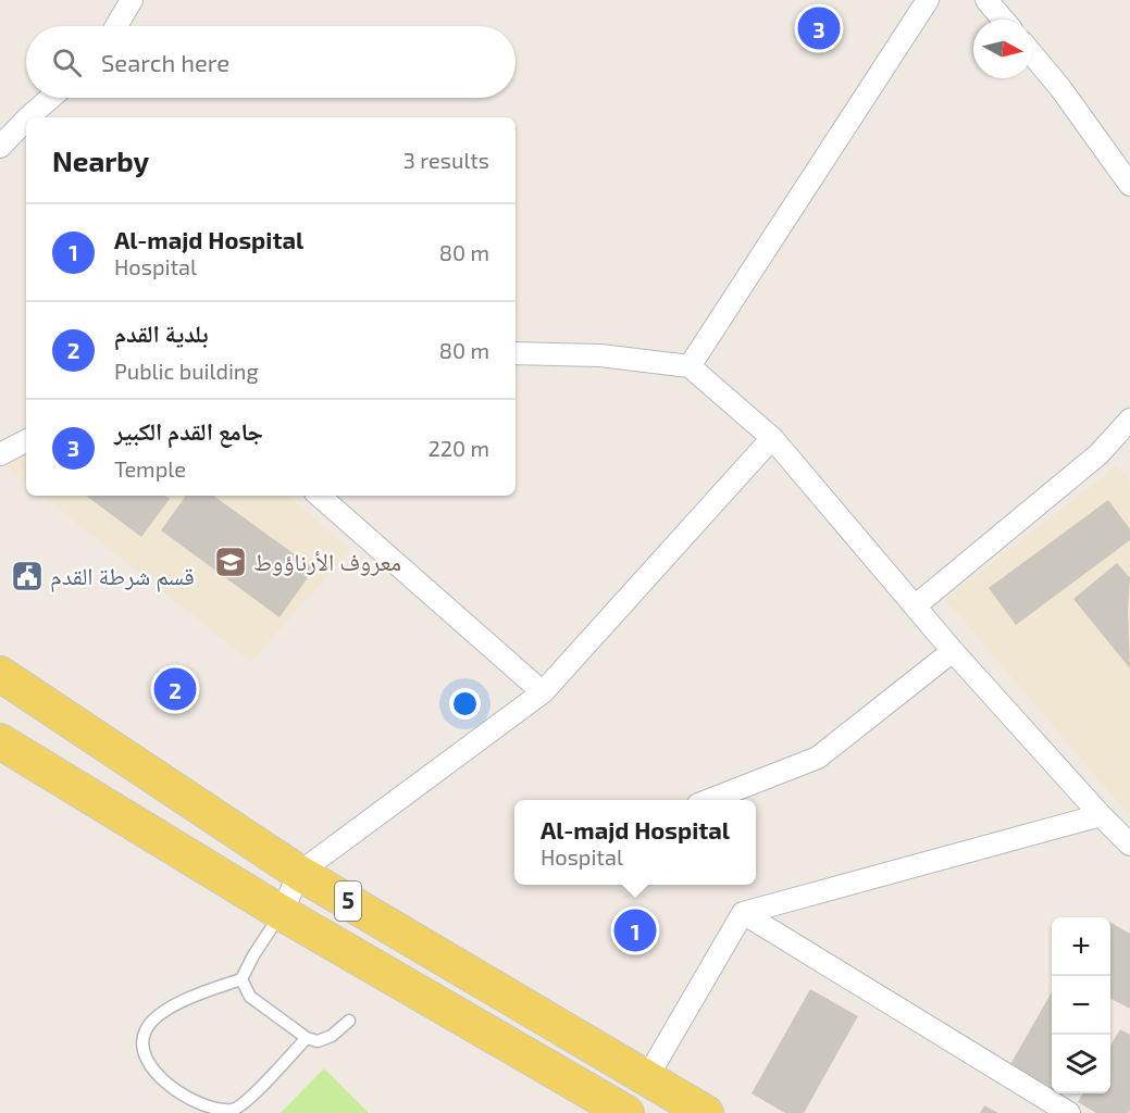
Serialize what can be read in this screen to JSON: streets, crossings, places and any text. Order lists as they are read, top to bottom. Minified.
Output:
{"streets":{"main road":["5"]},"places":{"school or university":["معروف الأرناؤوط"],"public building":["قسم شرطة القدم"]},"north":"right","page":{"pins":["3","2","1"],"search":"Search here","heading":["Nearby","3 results"],"list":[{"mark":"1","name":"Al-majd Hospital","note":"Hospital","value":"80 m"},{"mark":"2","name":"بلدية القدم","note":"Public building","value":"80 m"},{"mark":"3","name":"جامع القدم الكبير","note":"Temple","value":"220 m"}],"popup":["Al-majd Hospital","Hospital"],"map_buttons":["+","−"]}}
